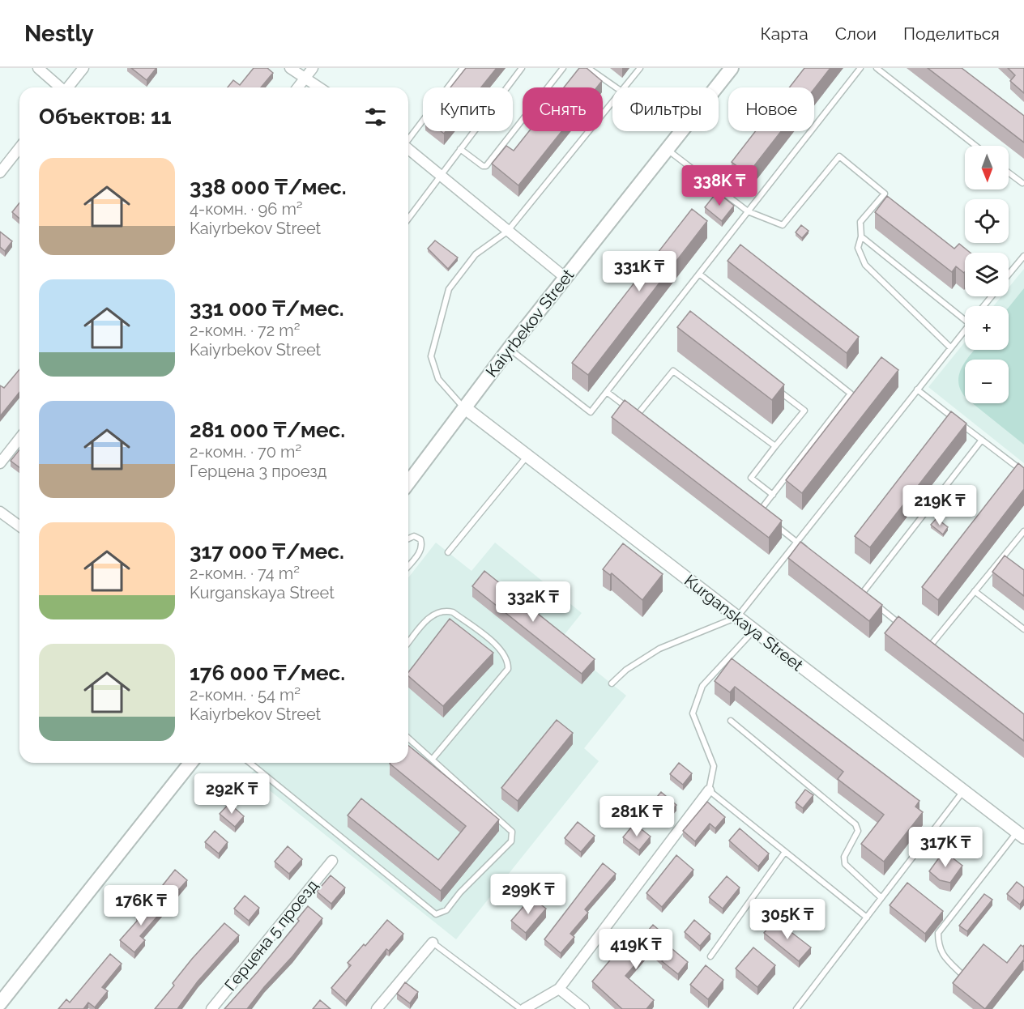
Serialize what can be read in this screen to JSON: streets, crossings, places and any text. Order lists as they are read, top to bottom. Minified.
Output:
{"streets":{"main road":["Kaiyrbekov Street"],"street":["Kurganskaya Street","Герцена 5 проезд"]},"crossings":[["Kaiyrbekov Street","Kurganskaya Street"]],"north":"bottom","page":{"header":"Nestly","nav":["Карта","Слои","Поделиться"],"chip":["Купить","Снять","Фильтры","Новое"],"heading":"Объектов: 11","map_buttons":["+","−"],"list":[{"name":"338 000 ₸/мес.","note":"4-комн. · 96 m² · Kaiyrbekov Street"},{"name":"331 000 ₸/мес.","note":"2-комн. · 72 m² · Kaiyrbekov Street"},{"name":"281 000 ₸/мес.","note":"2-комн. · 70 m² · Герцена 3 проезд"},{"name":"317 000 ₸/мес.","note":"2-комн. · 74 m² · Kurganskaya Street"},{"name":"176 000 ₸/мес.","note":"2-комн. · 54 m² · Kaiyrbekov Street"}],"price":["338K ₸","331K ₸","219K ₸","332K ₸","292K ₸","281K ₸","317K ₸","299K ₸","176K ₸","305K ₸","419K ₸"]}}
